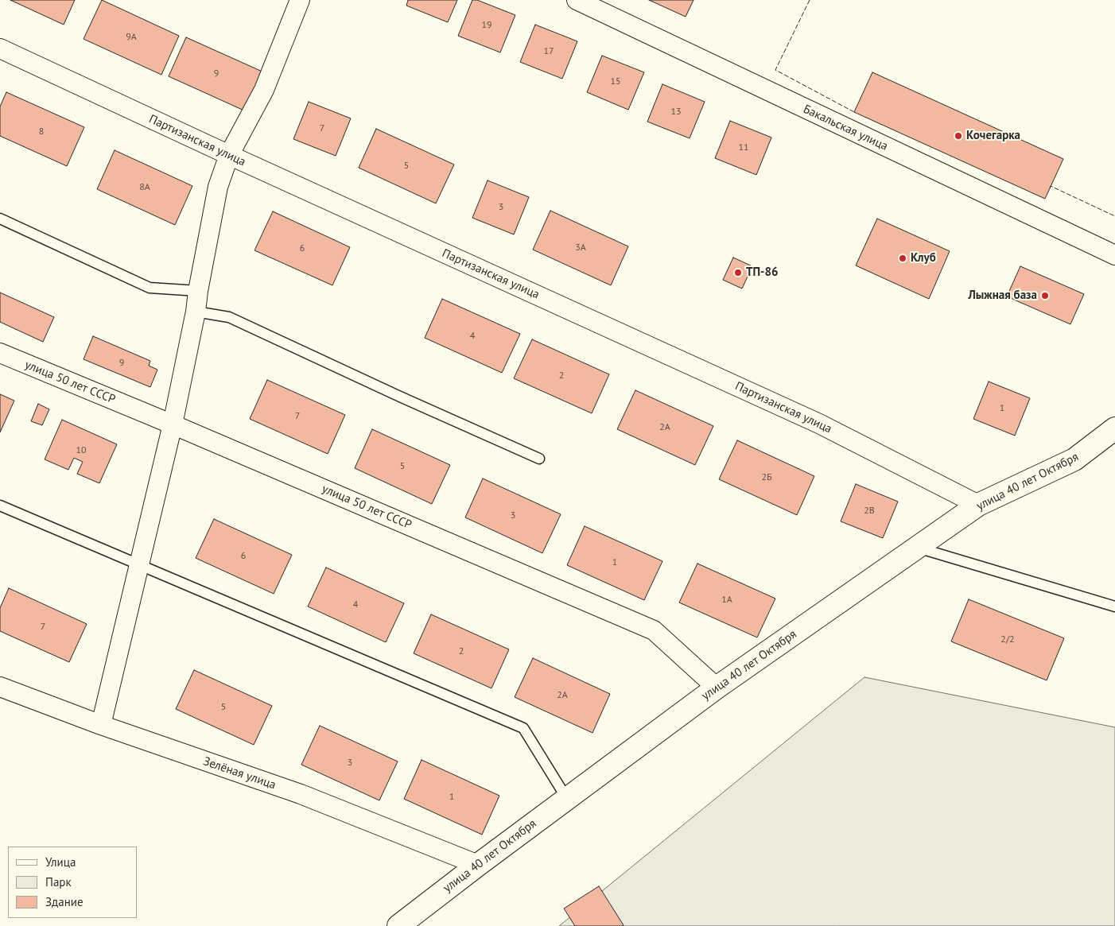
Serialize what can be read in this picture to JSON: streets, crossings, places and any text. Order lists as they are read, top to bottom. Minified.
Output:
{"streets":{"street":["Бакальская улица","Партизанская улица","улица 50 лет СССР","улица 40 лет Октября","Зелёная улица"]},"crossings":[["Партизанская улица","улица 40 лет Октября"],["улица 50 лет СССР","улица 40 лет Октября"],["улица 40 лет Октября","Зелёная улица"]],"places":["Кочегарка","Клуб","ТП-86","Лыжная база"],"house_numbers":["19","9А","17","9","15","13","7","8","11","5","8А","3","3А","6","4","9","2","1","7","2А","10","5","2Б","2В","3","6","1","1А","4","7","2/2","2","2А","5","3","1"],"legend":["Улица","Парк","Здание"]}
